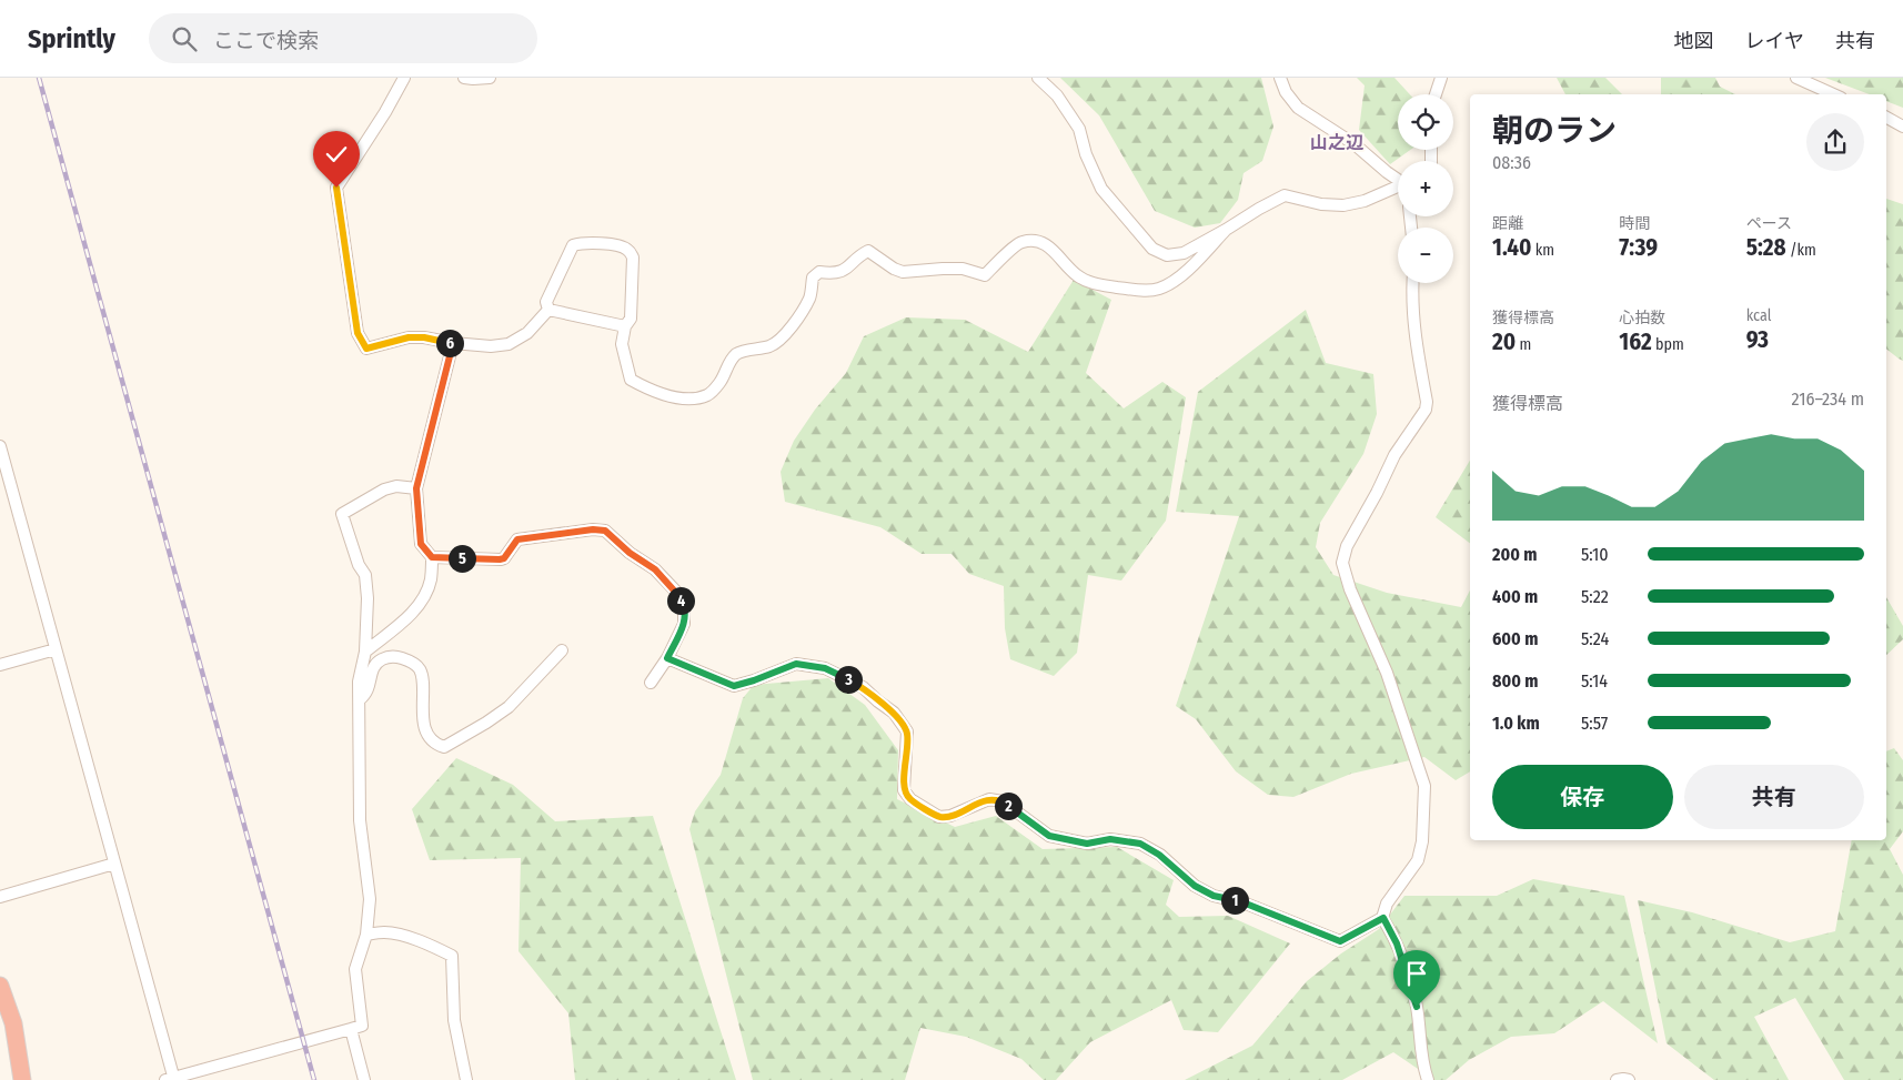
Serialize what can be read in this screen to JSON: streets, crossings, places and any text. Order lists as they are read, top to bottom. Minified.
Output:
{"districts":["山之辺"],"page":{"header":"Sprintly","search":"ここで検索","nav":["地図","レイヤ","共有"],"map_buttons":["+","−"],"heading":["朝のラン","08:36"],"stats":[["距離","1.40 km"],["時間","7:39"],["ペース","5:28 /km"],["獲得標高","20 m"],["心拍数","162 bpm"],["kcal","93"]],"pins":["6","5","4","3","2","1"],"chart":["獲得標高","216–234 m"],"list":[{"name":"200 m","note":"5:10"},{"name":"400 m","note":"5:22"},{"name":"600 m","note":"5:24"},{"name":"800 m","note":"5:14"},{"name":"1.0 km","note":"5:57"}],"buttons":["保存","共有"]}}
